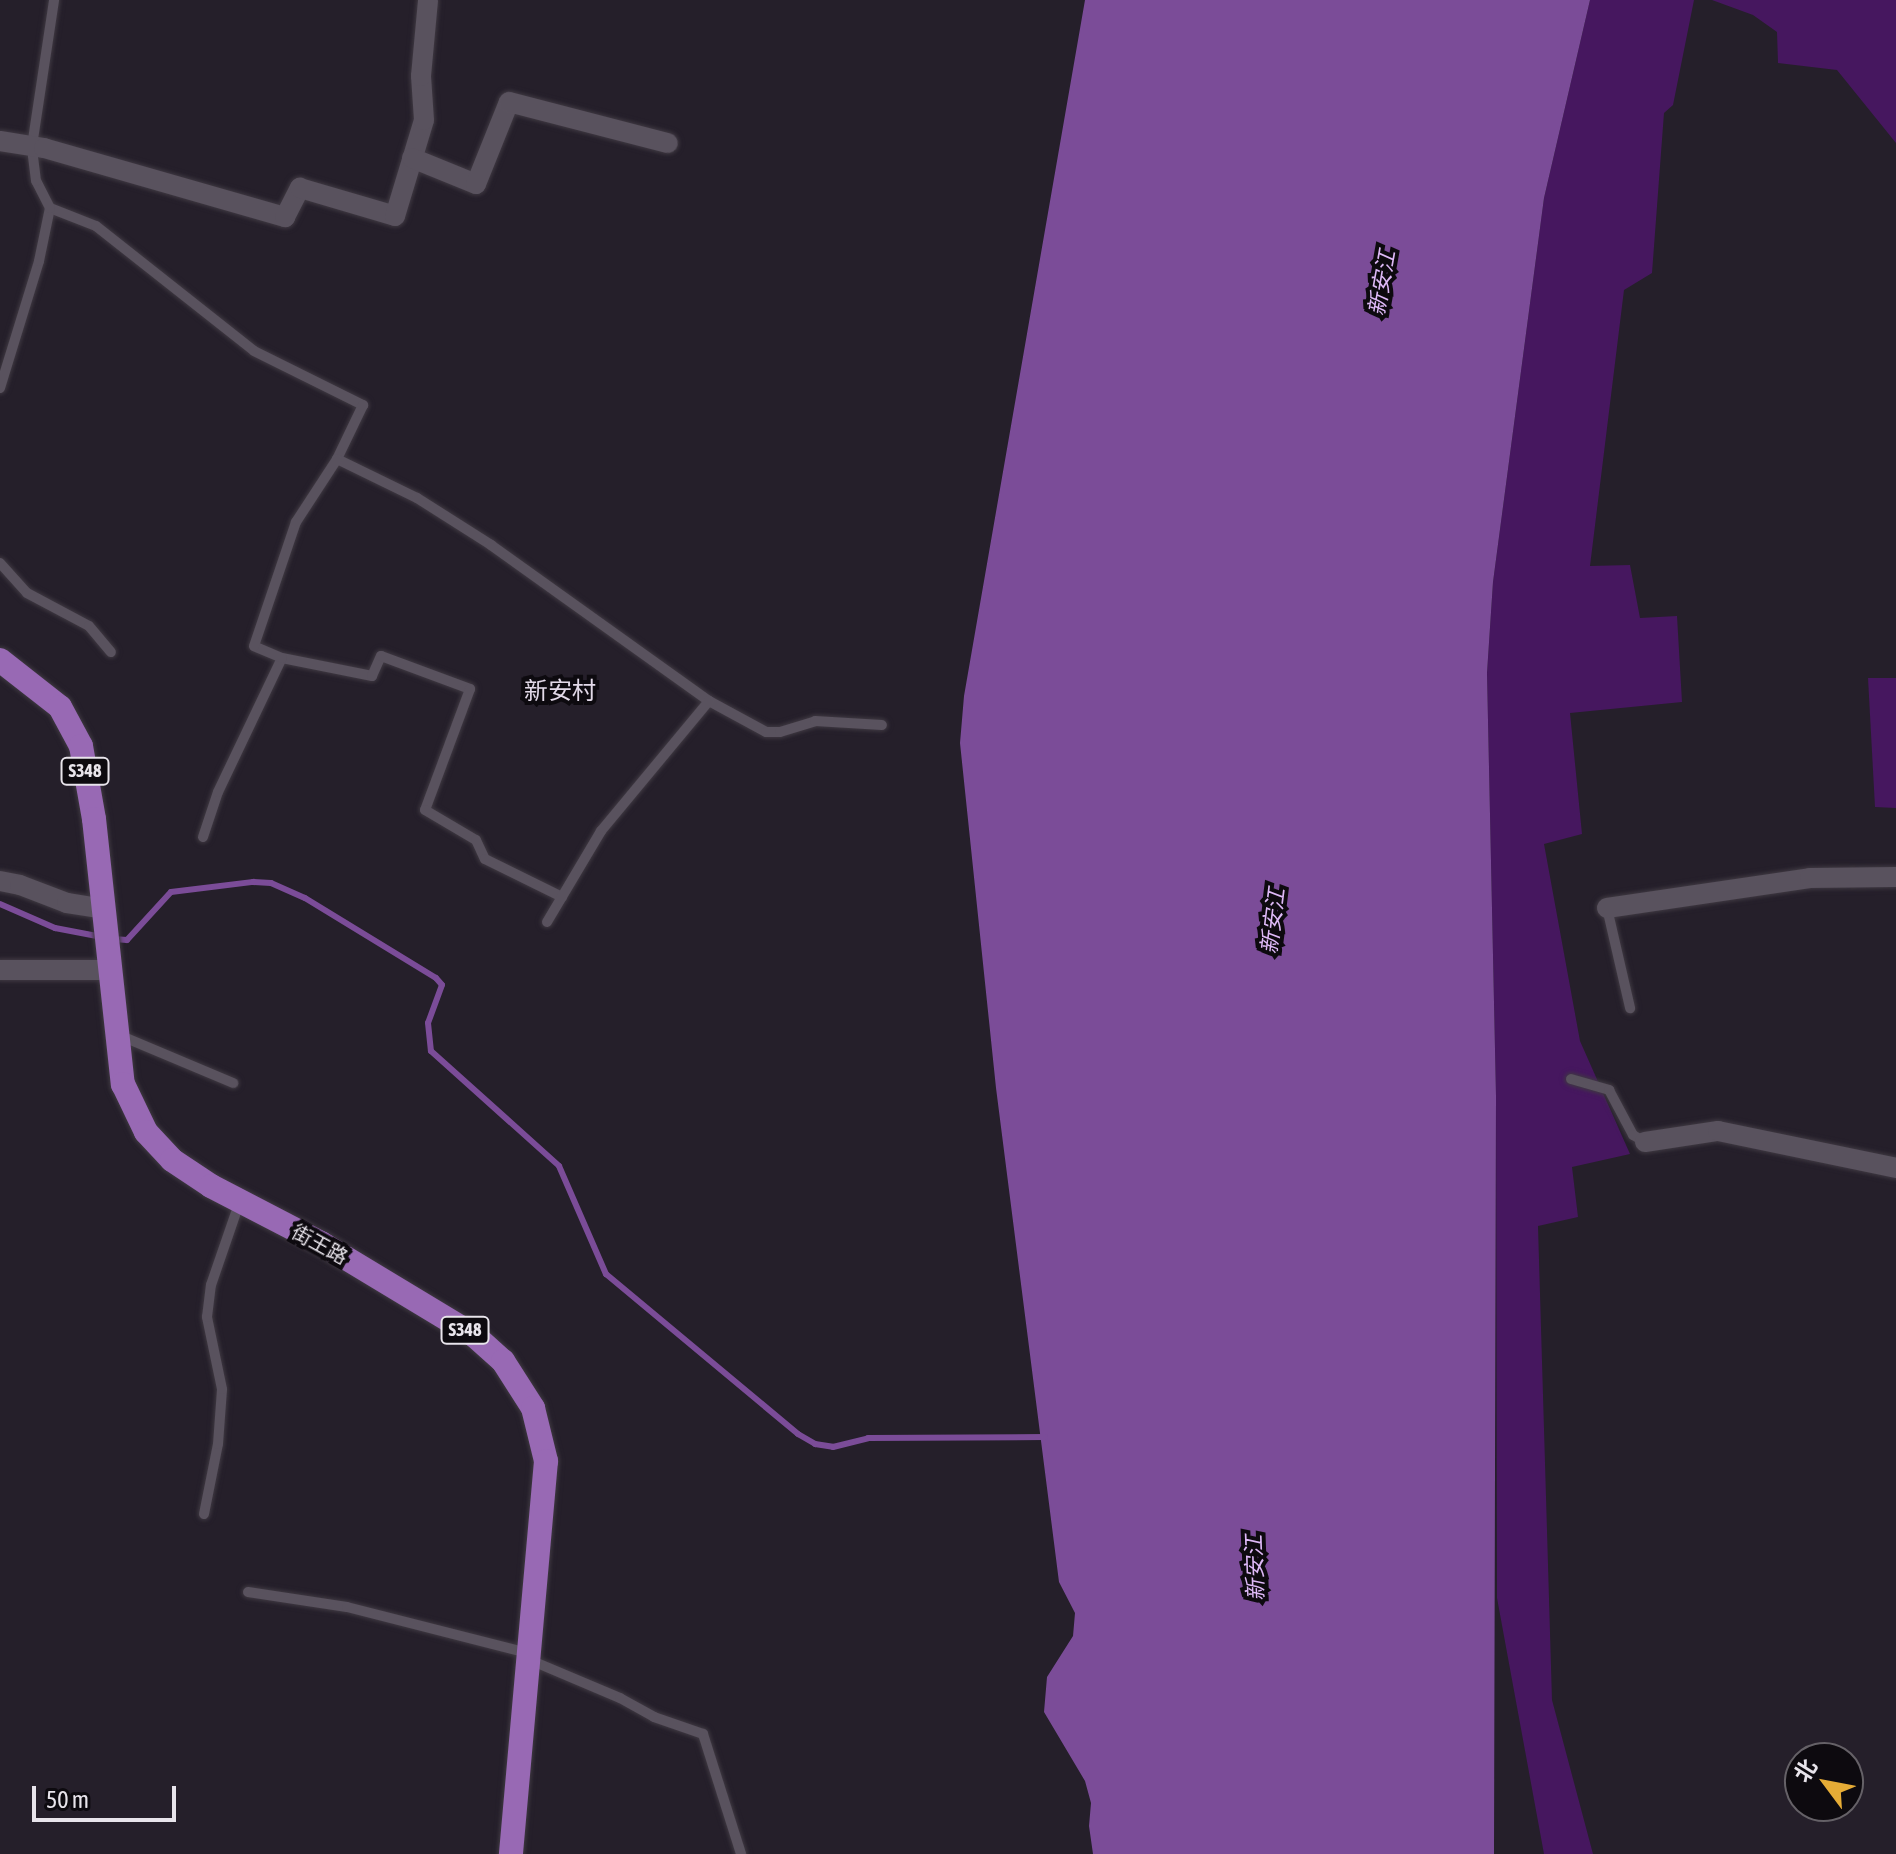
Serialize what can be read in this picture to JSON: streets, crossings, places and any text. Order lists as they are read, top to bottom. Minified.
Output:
{"streets":{"main road":["S348","街王路"]},"districts":["新安村"],"water":["新安江"],"scale_bar":"50 m","north":"top left"}
